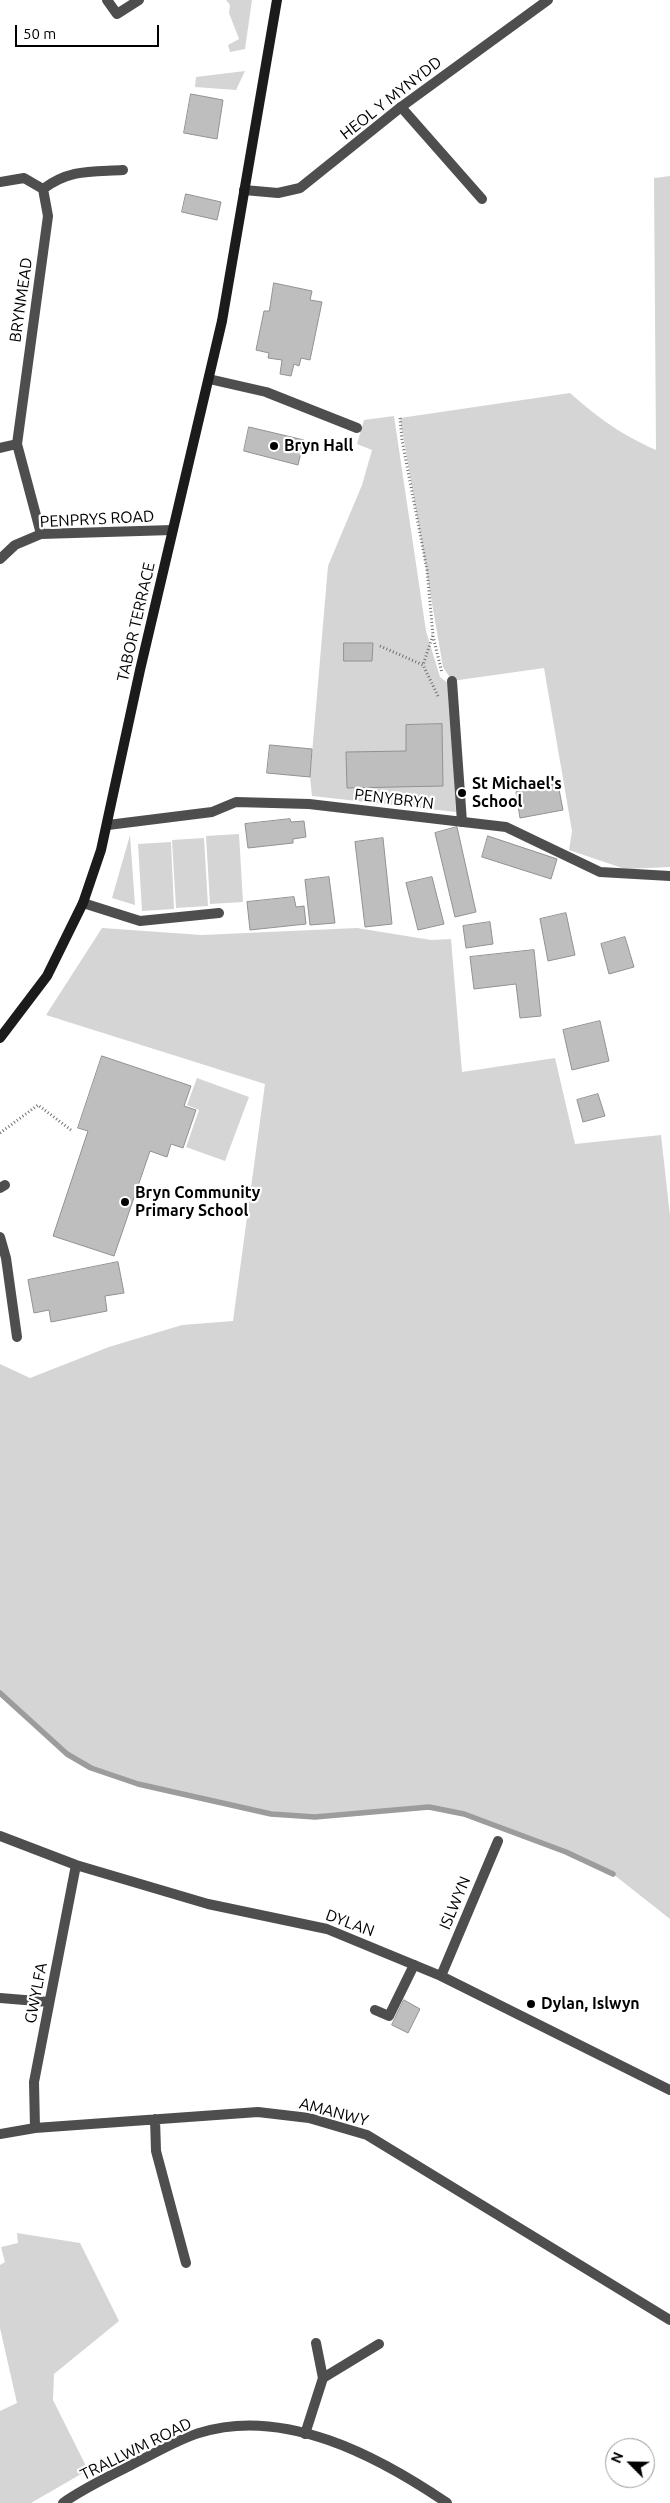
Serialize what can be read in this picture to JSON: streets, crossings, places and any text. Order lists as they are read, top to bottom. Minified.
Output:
{"streets":{"main road":["TABOR TERRACE"],"street":["HEOL Y MYNYDD","BRYNMEAD","PENPRYS ROAD","PENYBRYN","ISLWYN","DYLAN","GWYLFA","AMANWY","TRALLWM ROAD"]},"crossings":[["HEOL Y MYNYDD","TABOR TERRACE"],["BRYNMEAD","PENPRYS ROAD"],["PENPRYS ROAD","TABOR TERRACE"],["TABOR TERRACE","PENYBRYN"],["ISLWYN","DYLAN"],["DYLAN","GWYLFA"],["GWYLFA","AMANWY"]],"places":["Bryn Hall","St Michael's School","Bryn Community Primary School","Dylan, Islwyn"],"scale_bar":"50 m","north":"top left"}
